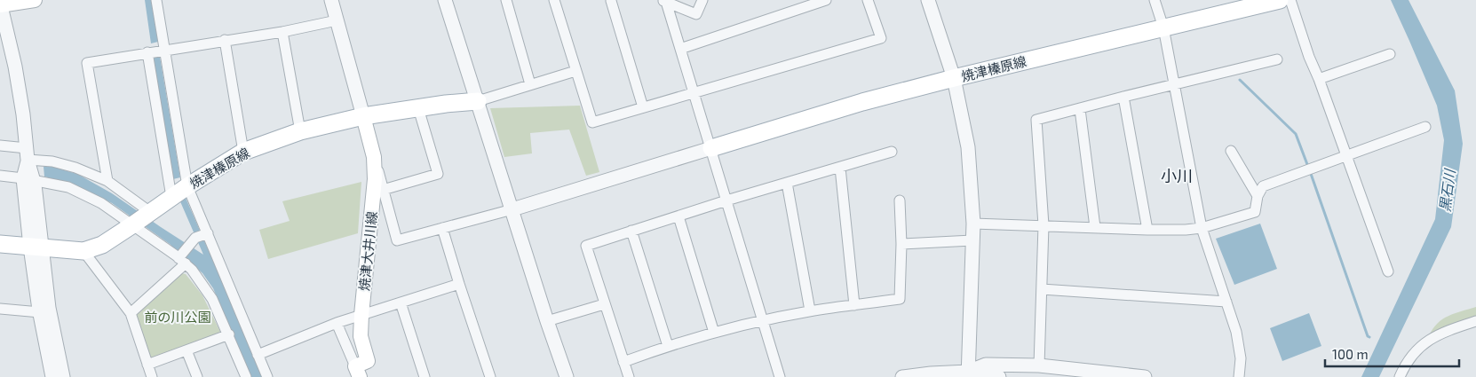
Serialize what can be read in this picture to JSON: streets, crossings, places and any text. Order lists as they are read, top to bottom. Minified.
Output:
{"streets":{"main road":["焼津榛原線","焼津大井川線"]},"crossings":[["焼津榛原線","焼津大井川線"]],"districts":["小川"],"water":["黒石川"],"parks":["前の川公園"],"scale_bar":"100 m"}
